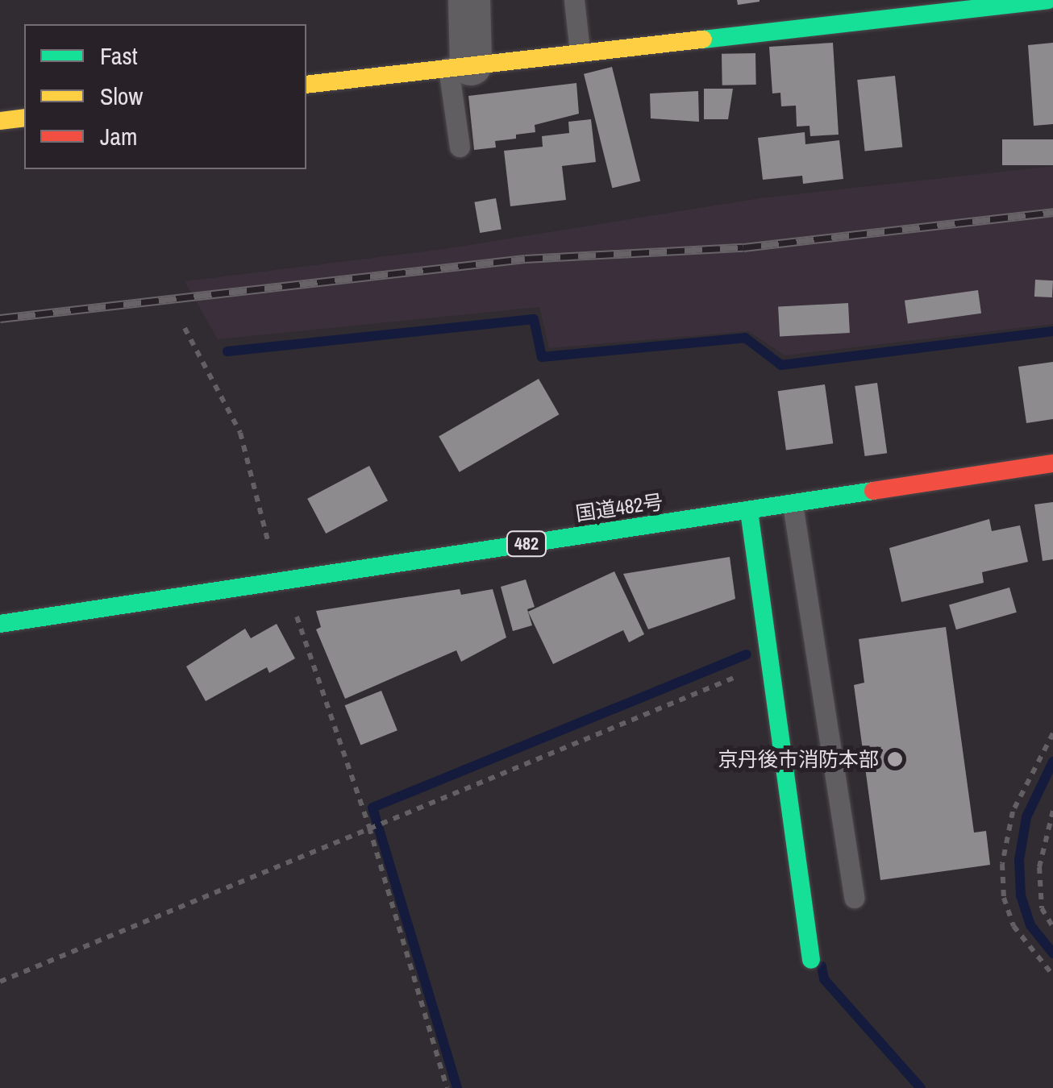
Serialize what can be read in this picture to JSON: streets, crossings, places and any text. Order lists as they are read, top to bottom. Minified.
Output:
{"streets":{"main road":["国道482号","482"]},"places":["京丹後市消防本部"],"legend":["Fast","Slow","Jam"]}
